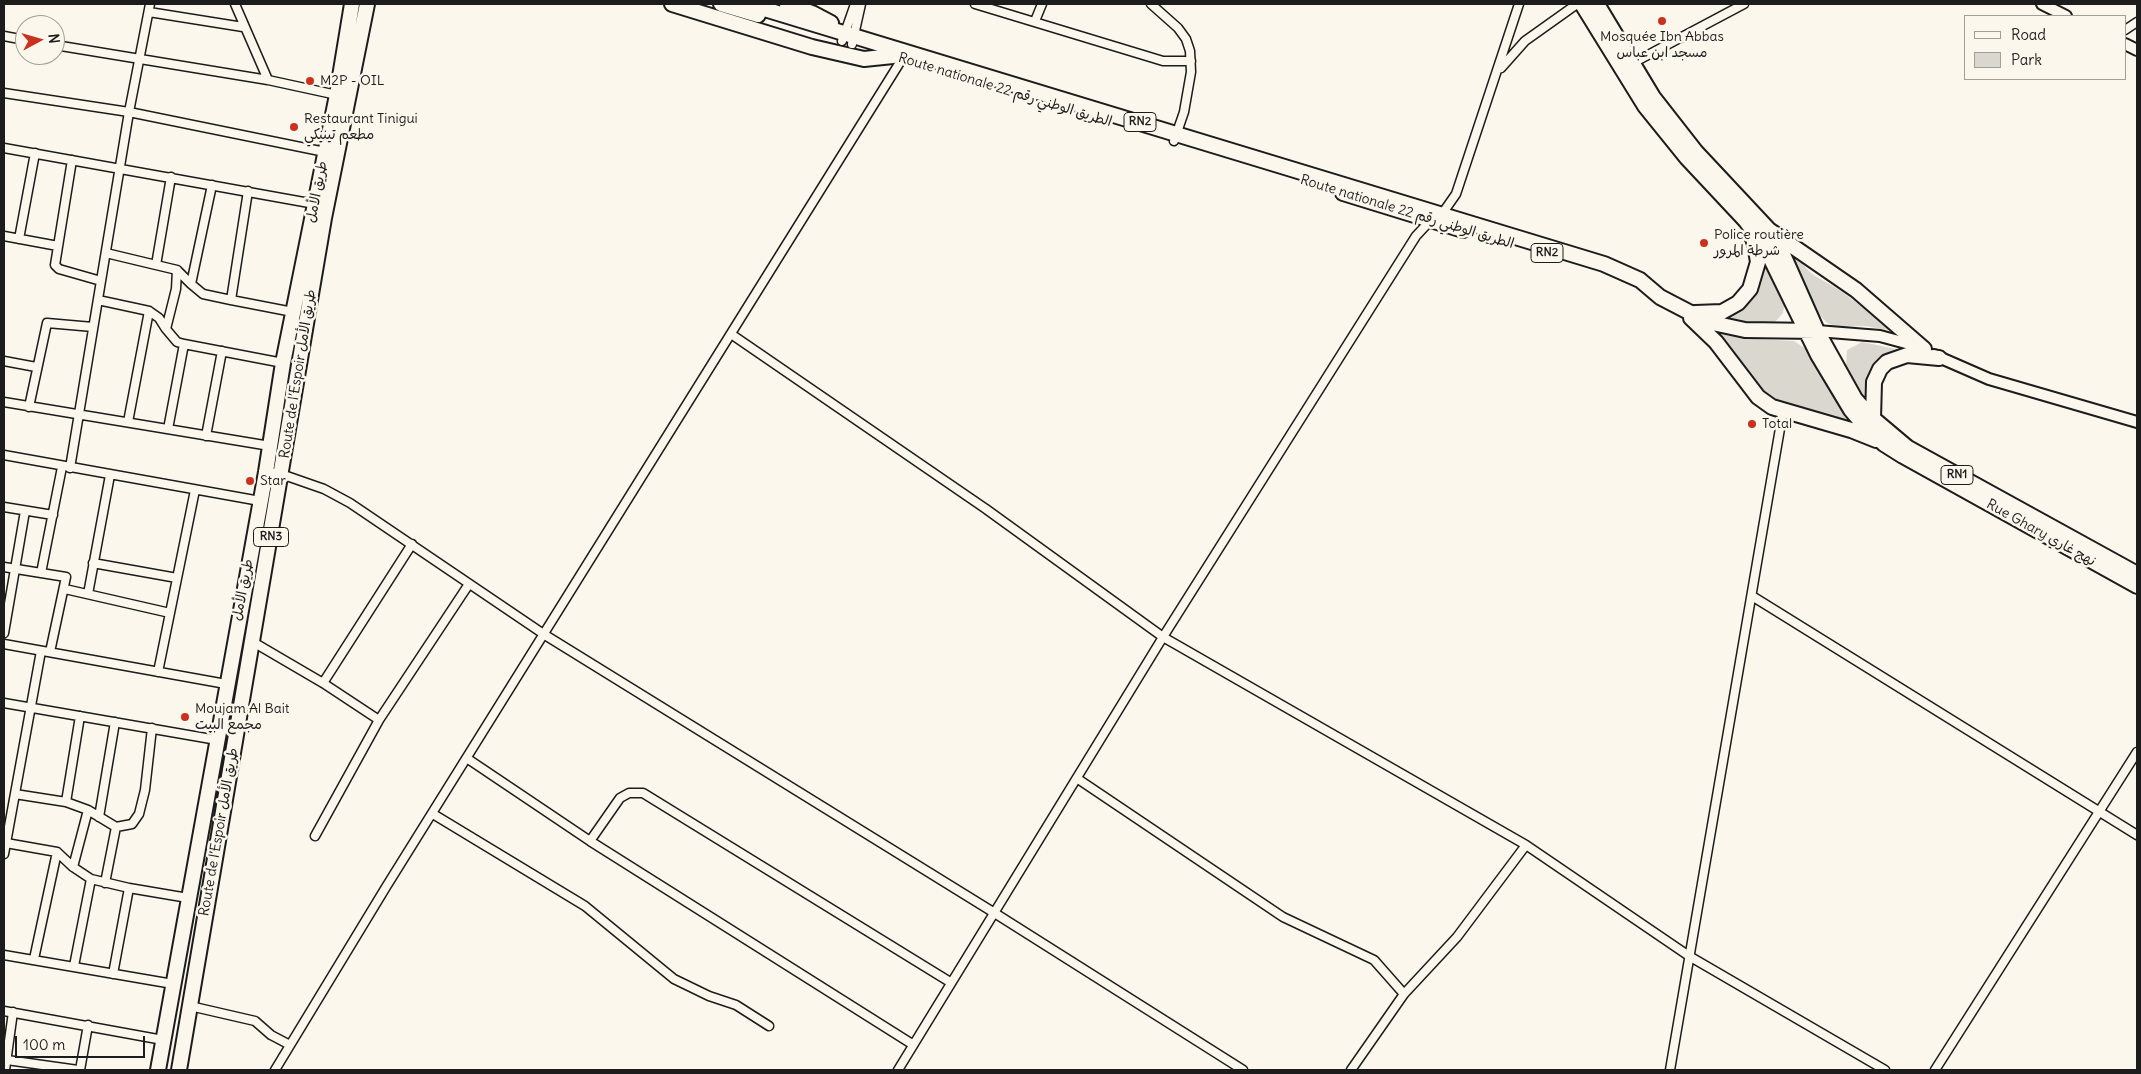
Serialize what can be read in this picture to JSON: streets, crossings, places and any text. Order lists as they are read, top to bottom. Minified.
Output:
{"streets":{"highway":["Route nationale 22 الطريق الوطني رقم","RN2","طريق الأمل","Route de l’Espoir طريق الأمل","RN1","Rue Ghary نهج غاري","RN3"]},"crossings":[["Route nationale 22 الطريق الوطني رقم","RN2"],["RN2","Rue Ghary نهج غاري"]],"places":["Mosquée Ibn Abbas مسجد ابن عباس","M2P - OIL","Restaurant Tinigui مطعم تينيكي","Police routière شرطة المرور","Total","Star","Moujam Al Bait مجمع البيت"],"legend":["Road","Park"],"scale_bar":"100 m","north":"right"}
